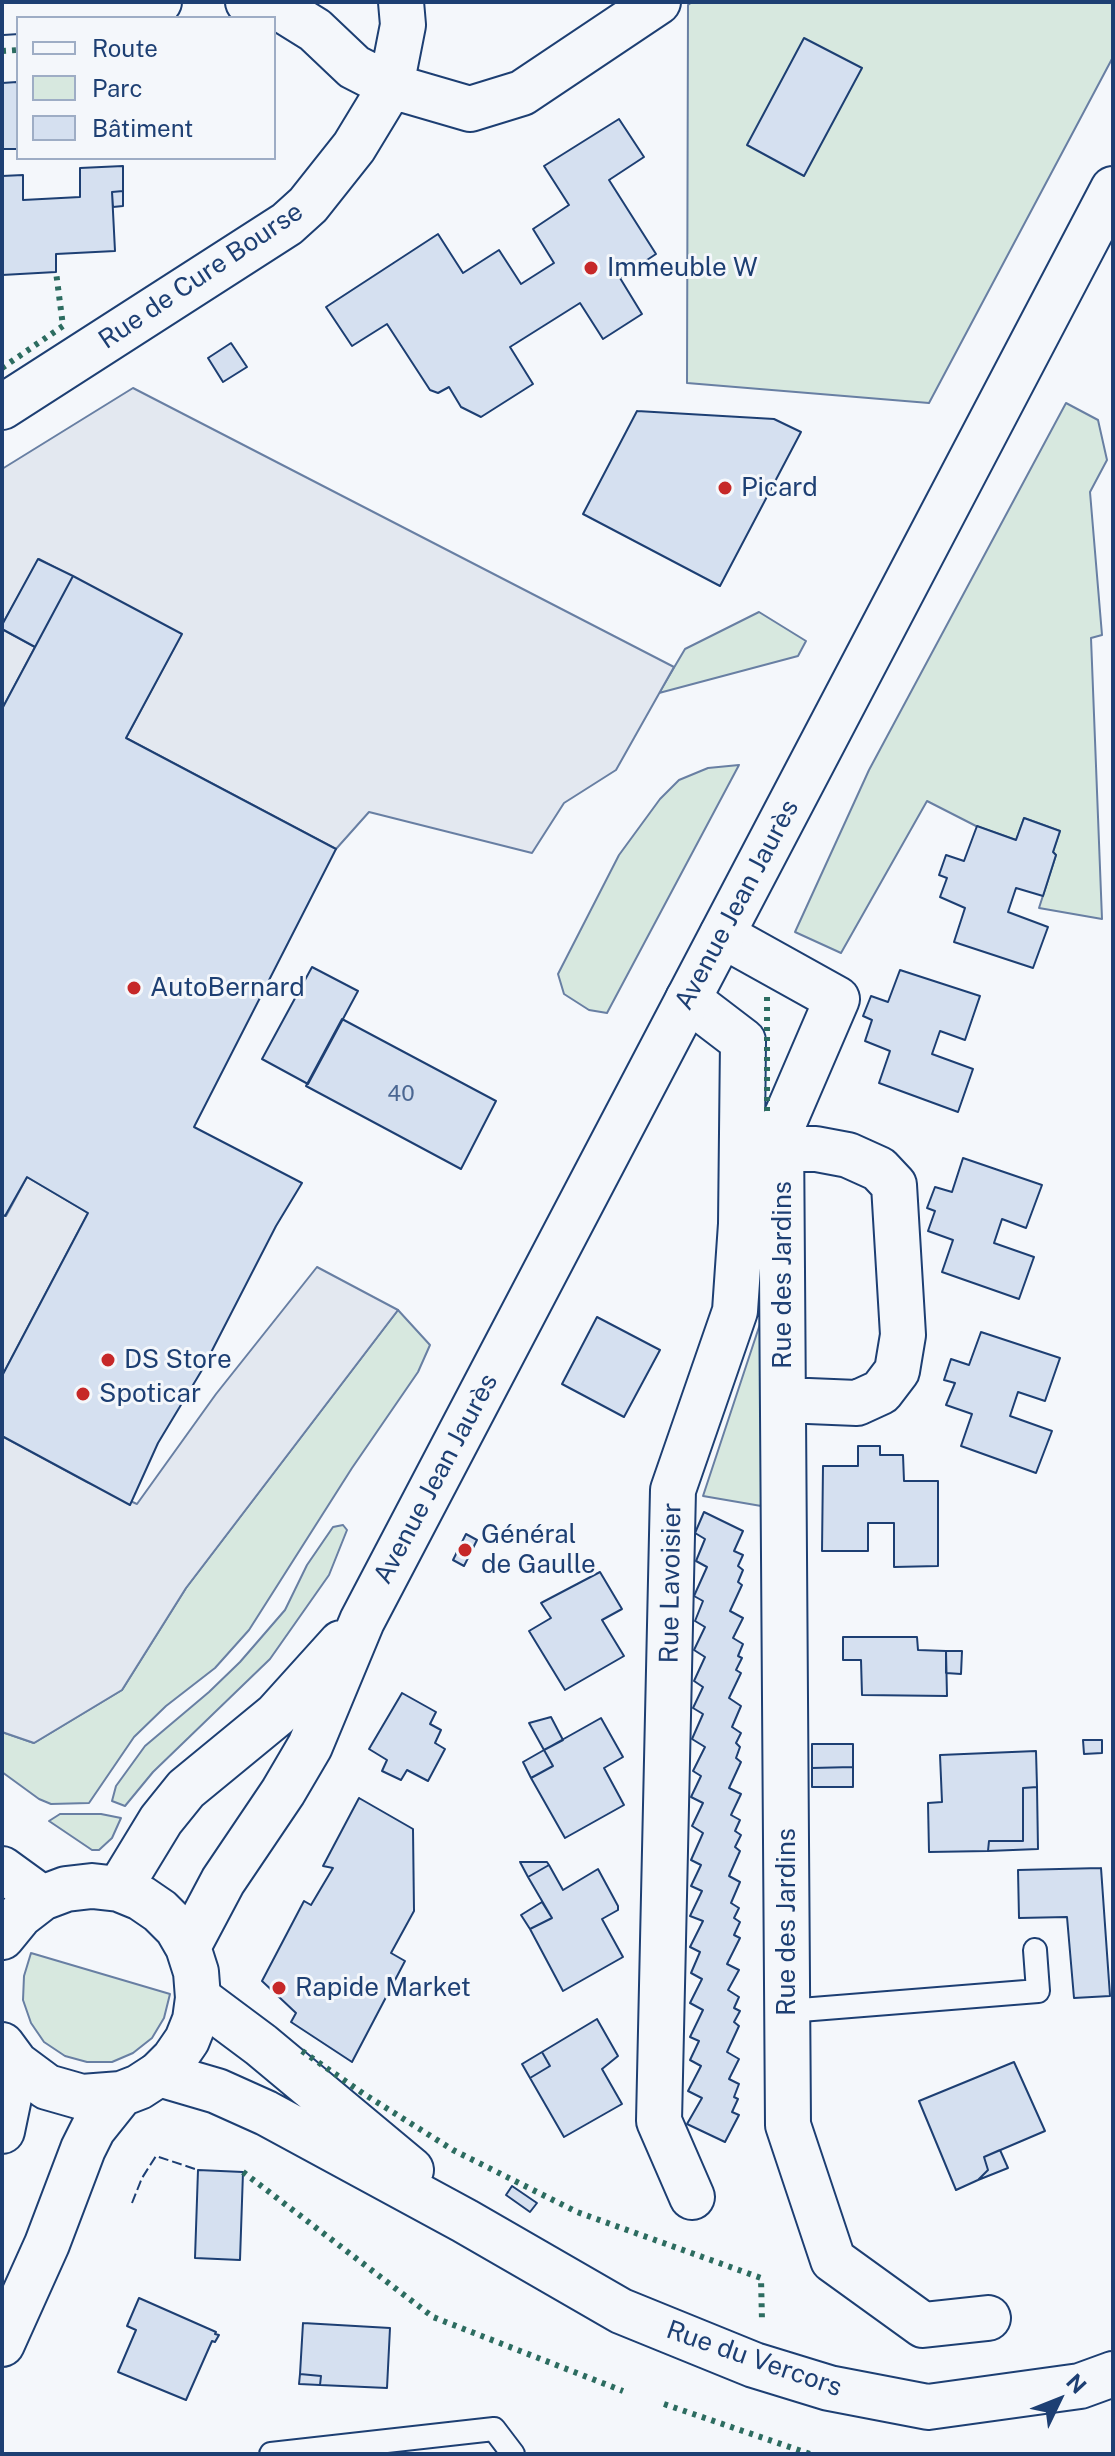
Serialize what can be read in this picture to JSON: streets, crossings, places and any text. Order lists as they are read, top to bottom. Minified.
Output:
{"streets":{"street":["Rue de Cure Bourse","Avenue Jean Jaurès","Rue des Jardins","Rue Lavoisier","Rue du Vercors"]},"crossings":[["Avenue Jean Jaurès","Rue des Jardins"],["Avenue Jean Jaurès","Rue Lavoisier"]],"places":["Immeuble W","Picard","AutoBernard","DS Store","Spoticar","Général de Gaulle","Rapide Market"],"house_numbers":["40"],"legend":["Route","Parc","Bâtiment"],"north":"top right"}
